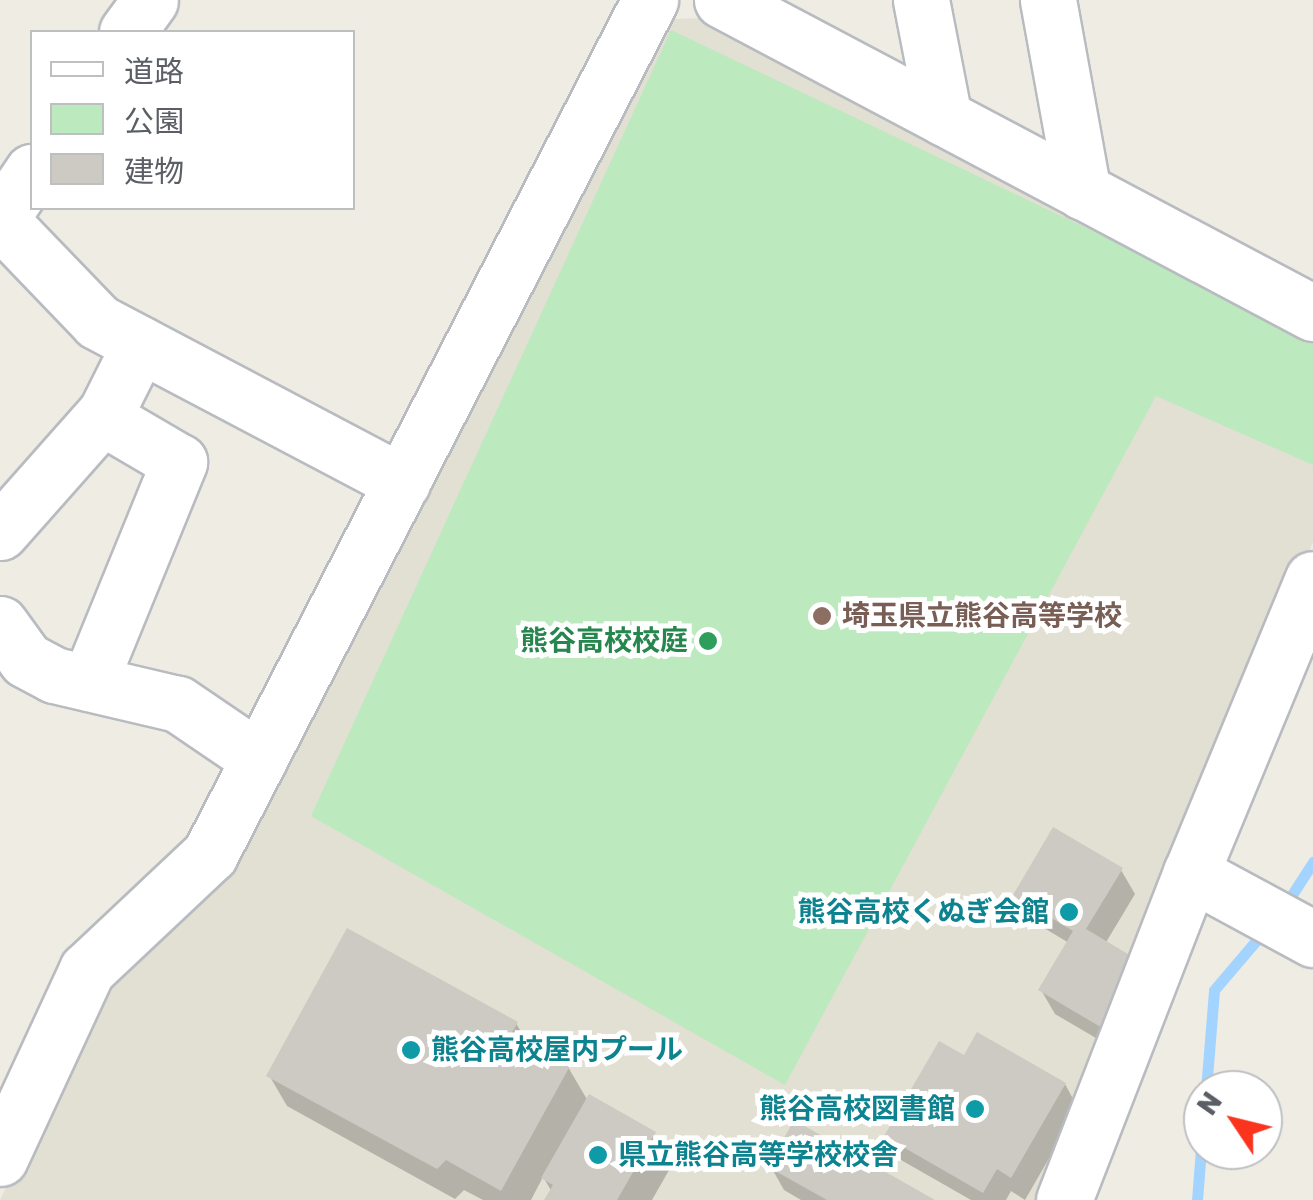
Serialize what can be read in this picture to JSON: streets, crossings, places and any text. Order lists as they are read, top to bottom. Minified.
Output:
{"places":["埼玉県立熊谷高等学校","熊谷高校校庭","熊谷高校くぬぎ会館","熊谷高校屋内プール","熊谷高校図書館","県立熊谷高等学校校舎"],"legend":["道路","公園","建物"],"north":"top left"}
